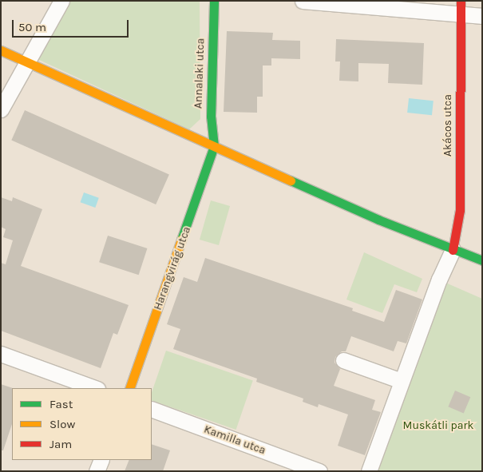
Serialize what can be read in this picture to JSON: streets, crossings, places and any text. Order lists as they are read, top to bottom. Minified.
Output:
{"streets":{"street":["Annalaki utca","Akácos utca","Harangvirág utca","Kamilla utca"]},"crossings":[["Annalaki utca","Harangvirág utca"]],"parks":["Muskátli park"],"legend":["Fast","Slow","Jam"],"scale_bar":"50 m"}
